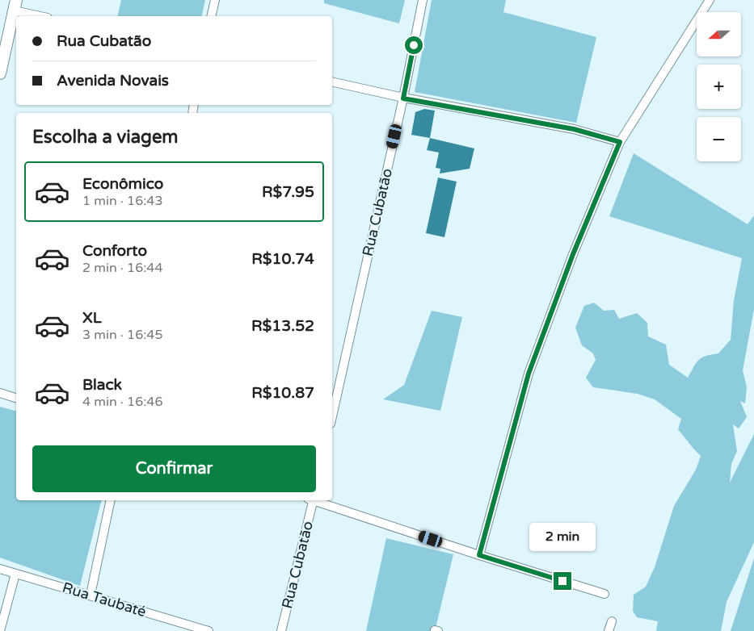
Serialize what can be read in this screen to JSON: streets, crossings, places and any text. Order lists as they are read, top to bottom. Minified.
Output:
{"streets":{"street":["Rua Cubatão","Rua Taubaté"]},"north":"left","page":{"map_buttons":["+","−"],"banner":["Rua Cubatão","Avenida Novais"],"heading":"Escolha a viagem","list":[{"name":"Econômico","note":"1 min · 16:43","value":"R$7.95"},{"name":"Conforto","note":"2 min · 16:44","value":"R$10.74"},{"name":"XL","note":"3 min · 16:45","value":"R$13.52"},{"name":"Black","note":"4 min · 16:46","value":"R$10.87"}],"buttons":"Confirmar","bubble":"2 min"}}
